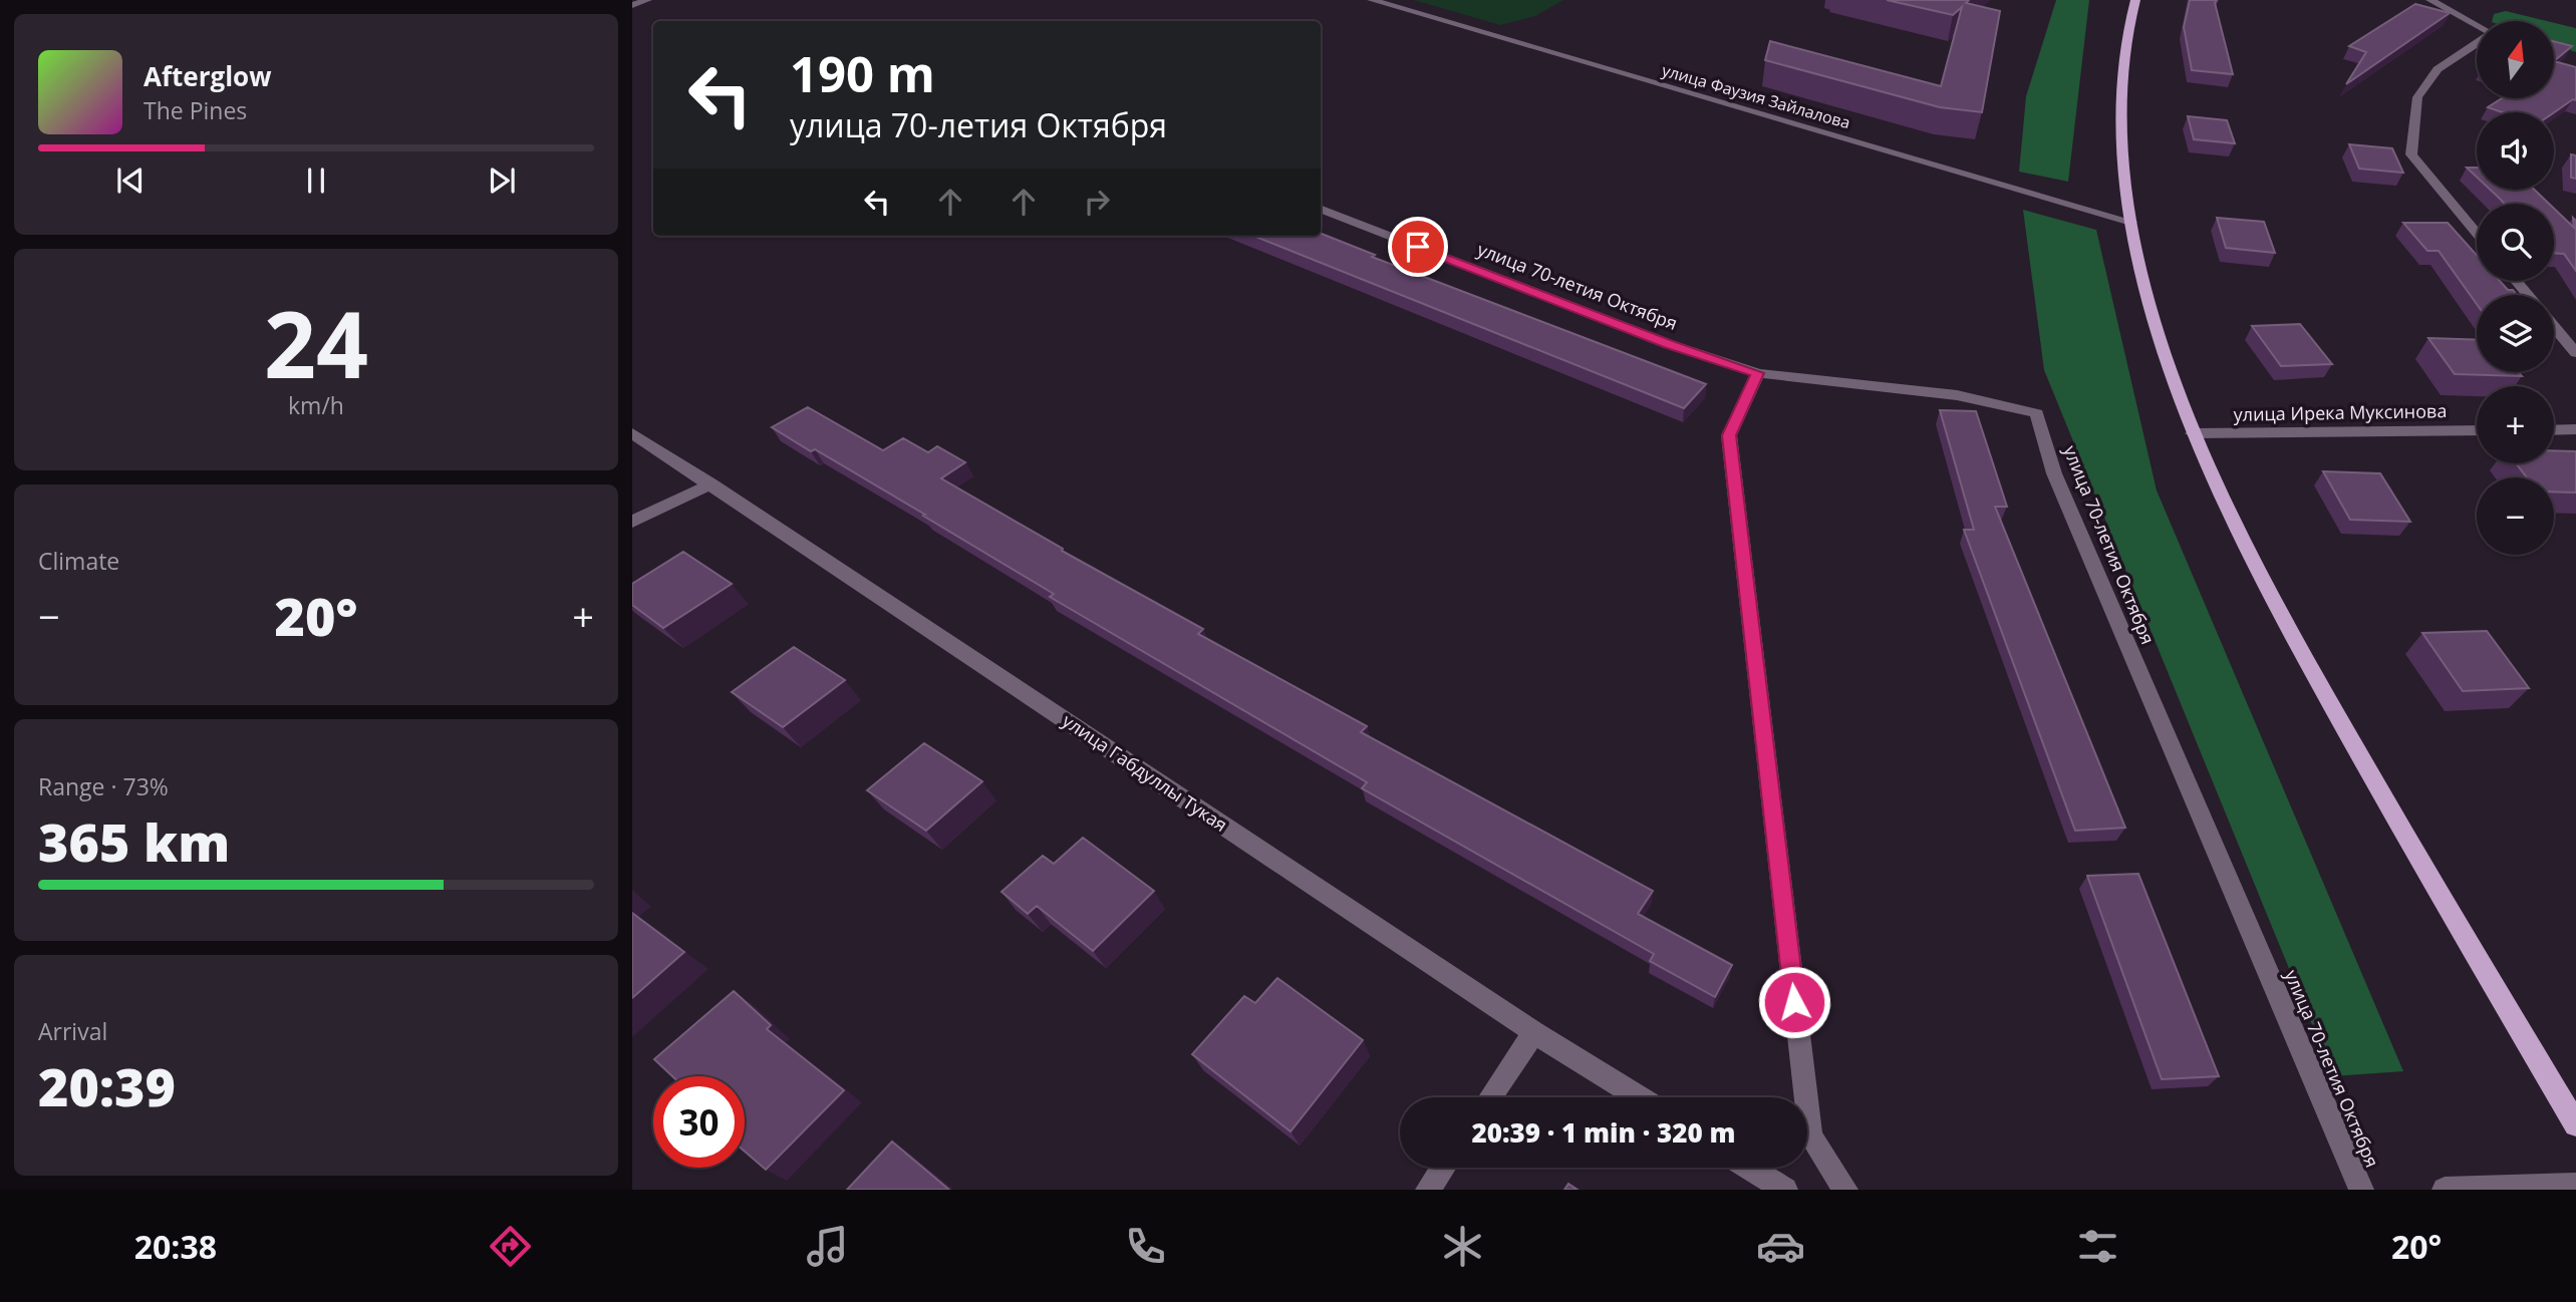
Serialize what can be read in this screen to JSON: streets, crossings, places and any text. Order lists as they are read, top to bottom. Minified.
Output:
{"streets":{"street":["улица Фаузия Зайлалова","улица 70-летия Октября","улица Ирека Муксинова","улица Габдуллы Тукая"]},"north":"top","page":{"map_buttons":["+","−"],"turn":["190 m","улица 70-летия Октября"],"song":["Afterglow","The Pines"],"tile":[["24","km/h"],"Climate",["Range · 73%","365 km"],["Arrival","20:39"]],"heat":["−","20°","+"],"limit":"30","trip":"20:39 · 1 min · 320 m","tabs":["20:38","20°"]}}
